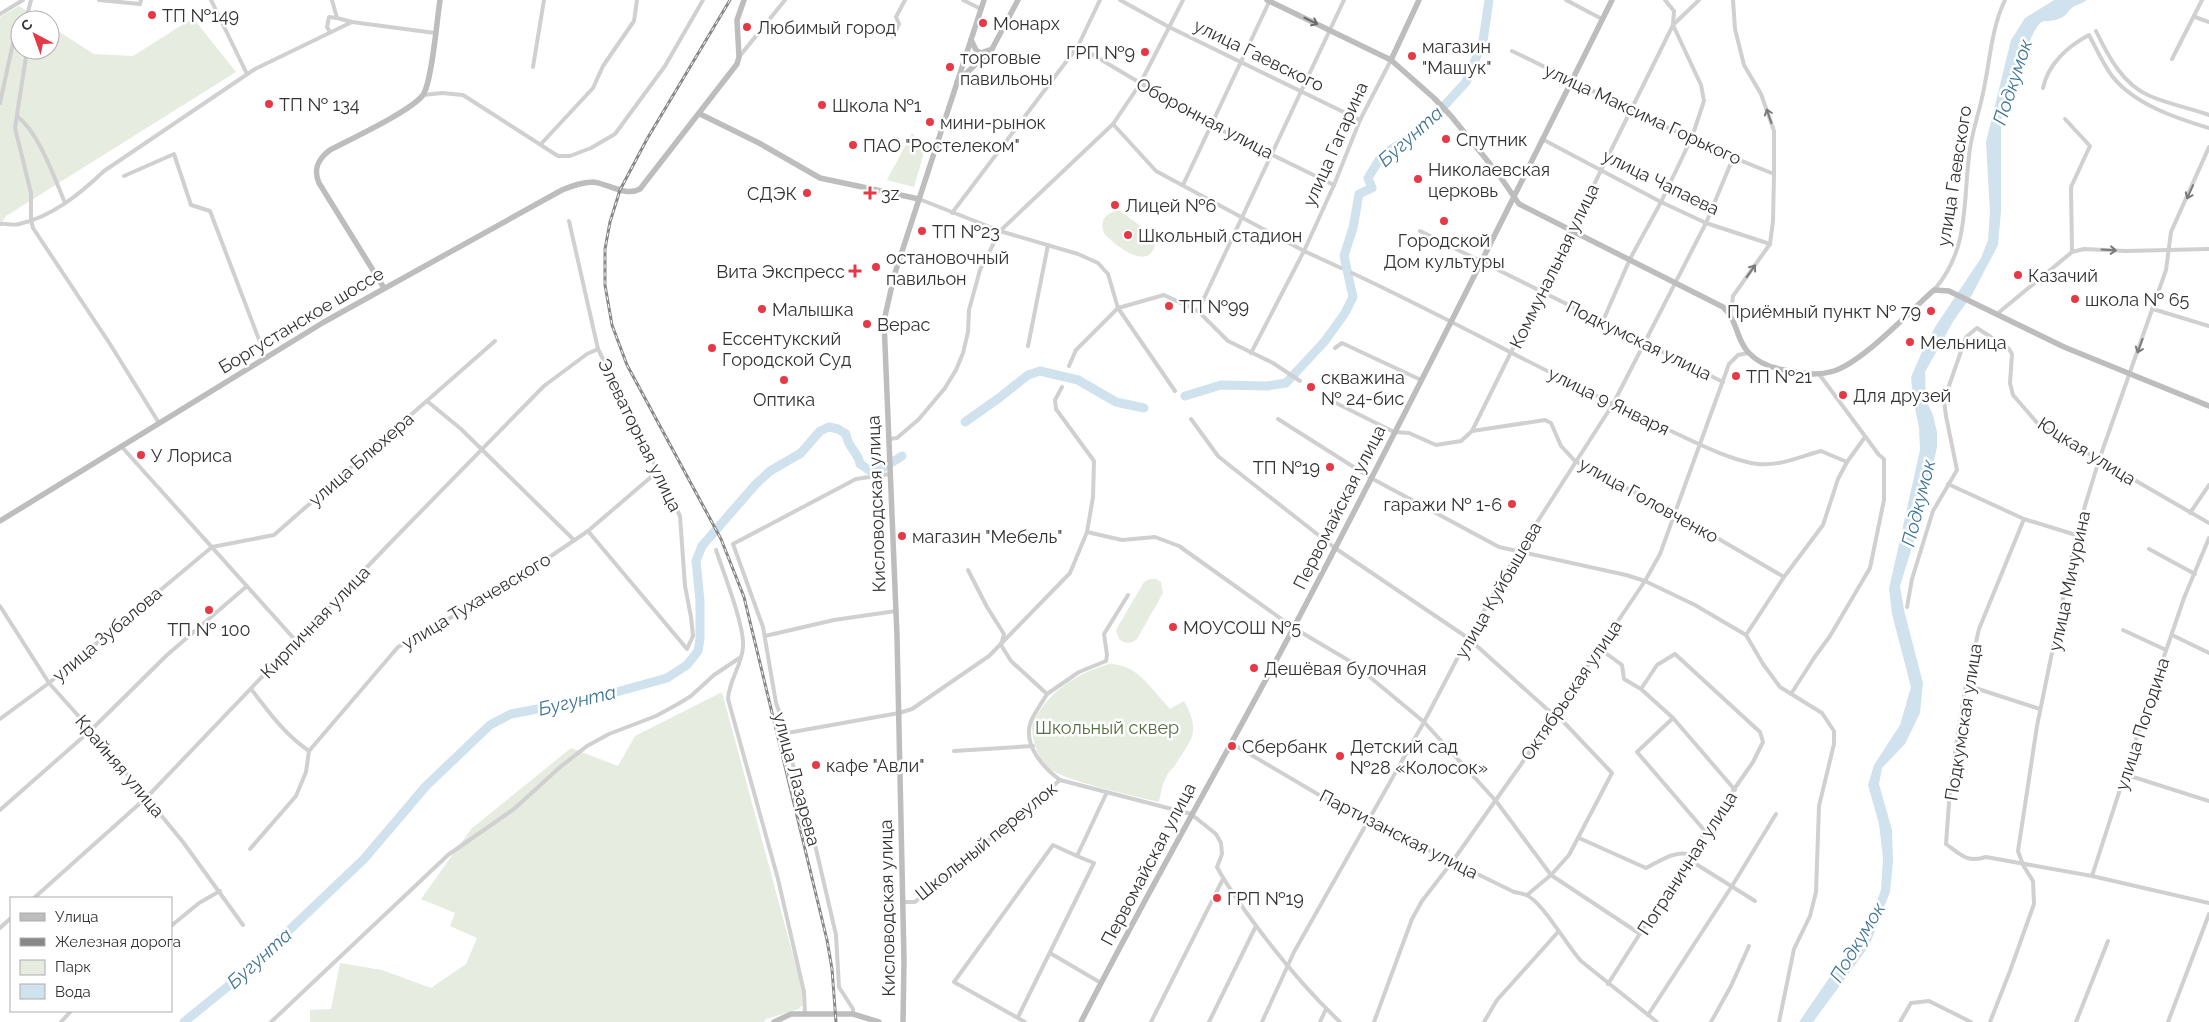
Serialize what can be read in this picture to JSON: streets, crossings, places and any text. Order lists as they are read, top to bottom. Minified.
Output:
{"streets":{"street":["улица Гаевского","улица Максима Горького","Оборонная улица","улица Гагарина","улица Чапаева","Коммунальная улица","Боргустанское шоссе","Подкумская улица","улица 9 Января","Элеваторная улица","Юцкая улица","улица Блюхера","улица Головченко","Кисловодская улица","Первомайская улица","улица Мичурина","улица Куйбышева","улица Тухачевского","Кирпичная улица","улица Зубалова","Октябрьская улица","улица Погодина","Крайняя улица","улица Лазарева","Партизанская улица","Школьный переулок","Пограничная улица"]},"crossings":[["улица Гаевского","улица Гагарина"],["улица Гаевского","Октябрьская улица"],["улица Максима Горького","Коммунальная улица"],["улица Максима Горького","Первомайская улица"],["улица Максима Горького","улица Куйбышева"],["Оборонная улица","улица Гагарина"],["улица Чапаева","Коммунальная улица"],["улица Чапаева","Первомайская улица"],["улица Чапаева","улица Куйбышева"],["Коммунальная улица","Подкумская улица"],["Коммунальная улица","улица 9 Января"],["Коммунальная улица","улица Головченко"],["Подкумская улица","Первомайская улица"],["Подкумская улица","улица Мичурина"],["Подкумская улица","улица Куйбышева"],["Подкумская улица","Октябрьская улица"],["улица 9 Января","Первомайская улица"],["улица 9 Января","улица Куйбышева"],["улица 9 Января","Октябрьская улица"],["Элеваторная улица","улица Тухачевского"],["Элеваторная улица","Кирпичная улица"],["Юцкая улица","улица Мичурина"],["улица Блюхера","улица Зубалова"],["улица Головченко","Первомайская улица"],["улица Головченко","улица Куйбышева"],["улица Головченко","Октябрьская улица"],["Кисловодская улица","улица Лазарева"],["Кисловодская улица","Школьный переулок"],["Первомайская улица","Партизанская улица"],["Первомайская улица","Школьный переулок"],["улица Куйбышева","Партизанская улица"],["Кирпичная улица","Крайняя улица"],["улица Зубалова","Крайняя улица"],["Октябрьская улица","Партизанская улица"],["Партизанская улица","Пограничная улица"]],"water":["Подкумок","Бугунта"],"parks":["Школьный сквер"],"places":{"other":["ТП №149","Монарх","Любимый город","ГРП №9","магазин \"Машук\"","торговые павильоны","ТП № 134","Школа №1","мини-рынок","Спутник","ПАО \"Ростелеком\"","Николаевская церковь","СДЭК","Лицей №6","Городской Дом культуры","ТП №23","Школьный стадион","остановочный павильон","Казачий","школа № 65","ТП №99","Малышка","Приёмный пункт № 79","Верас","Мельница","Ессентукский Городской Суд","ТП №21","Оптика","скважина № 24-бис","Для друзей","У Лориса","ТП №19","гаражи № 1-6","магазин \"Мебель\"","ТП № 100","МОУСОШ №5","Дешёвая булочная","Сбербанк","Детский сад №28 «Колосок»","кафе \"Авли\"","ГРП №19"],"health":["3z","Вита Экспресс"]},"legend":["Улица","Железная дорога","Парк","Вода"],"north":"top left"}
